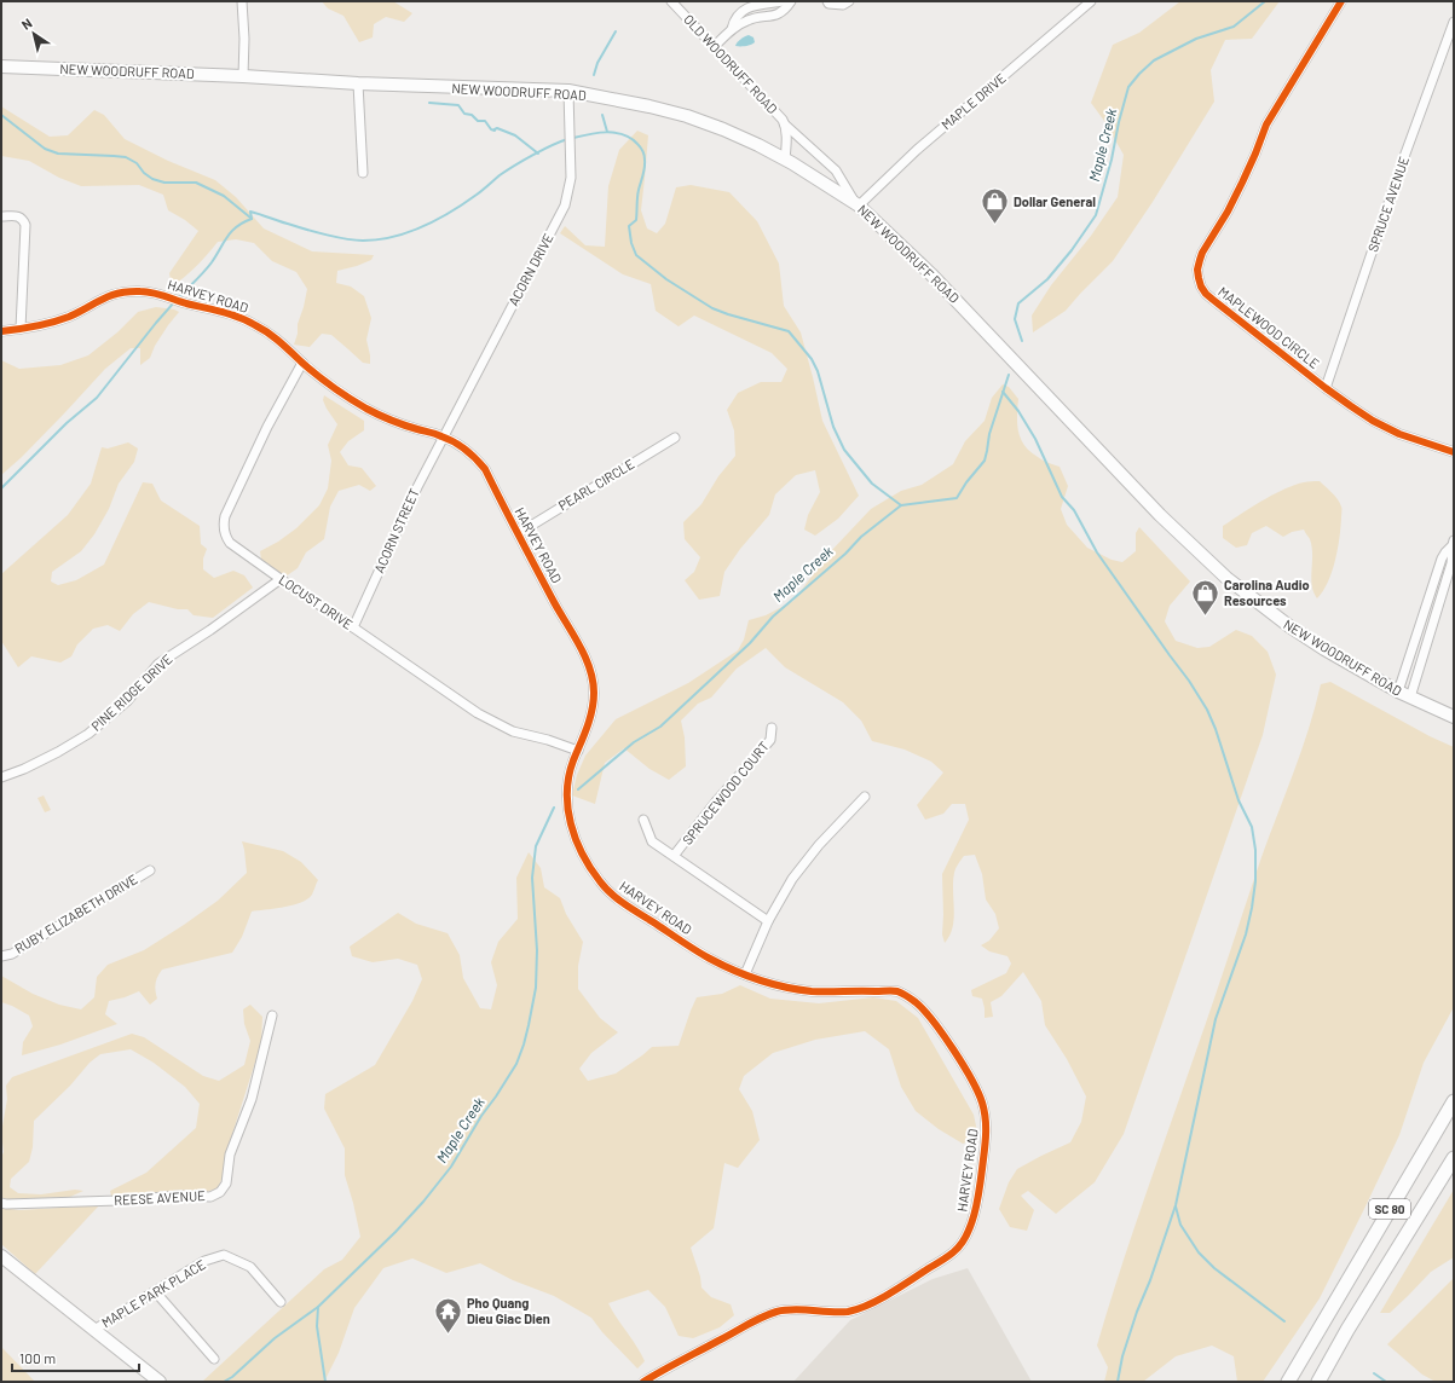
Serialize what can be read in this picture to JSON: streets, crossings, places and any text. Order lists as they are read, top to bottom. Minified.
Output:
{"streets":{"main road":["NEW WOODRUFF ROAD","SC 80"],"street":["OLD WOODRUFF ROAD","MAPLE DRIVE","SPRUCE AVENUE","ACORN DRIVE","HARVEY ROAD","MAPLEWOOD CIRCLE","PEARL CIRCLE","ACORN STREET","LOCUST DRIVE","PINE RIDGE DRIVE","SPRUCEWOOD COURT","RUBY ELIZABETH DRIVE","REESE AVENUE","MAPLE PARK PLACE"]},"crossings":[["OLD WOODRUFF ROAD","NEW WOODRUFF ROAD"],["NEW WOODRUFF ROAD","MAPLE DRIVE"],["NEW WOODRUFF ROAD","ACORN DRIVE"],["SPRUCE AVENUE","MAPLEWOOD CIRCLE"],["ACORN DRIVE","HARVEY ROAD"],["ACORN DRIVE","ACORN STREET"],["HARVEY ROAD","PEARL CIRCLE"],["HARVEY ROAD","ACORN STREET"],["HARVEY ROAD","LOCUST DRIVE"],["ACORN STREET","LOCUST DRIVE"],["LOCUST DRIVE","PINE RIDGE DRIVE"]],"water":["Maple Creek"],"places":{"shop":["Dollar General","Carolina Audio Resources"],"temple":["Pho Quang Dieu Giac Dien"]},"scale_bar":"100 m","north":"top left"}
